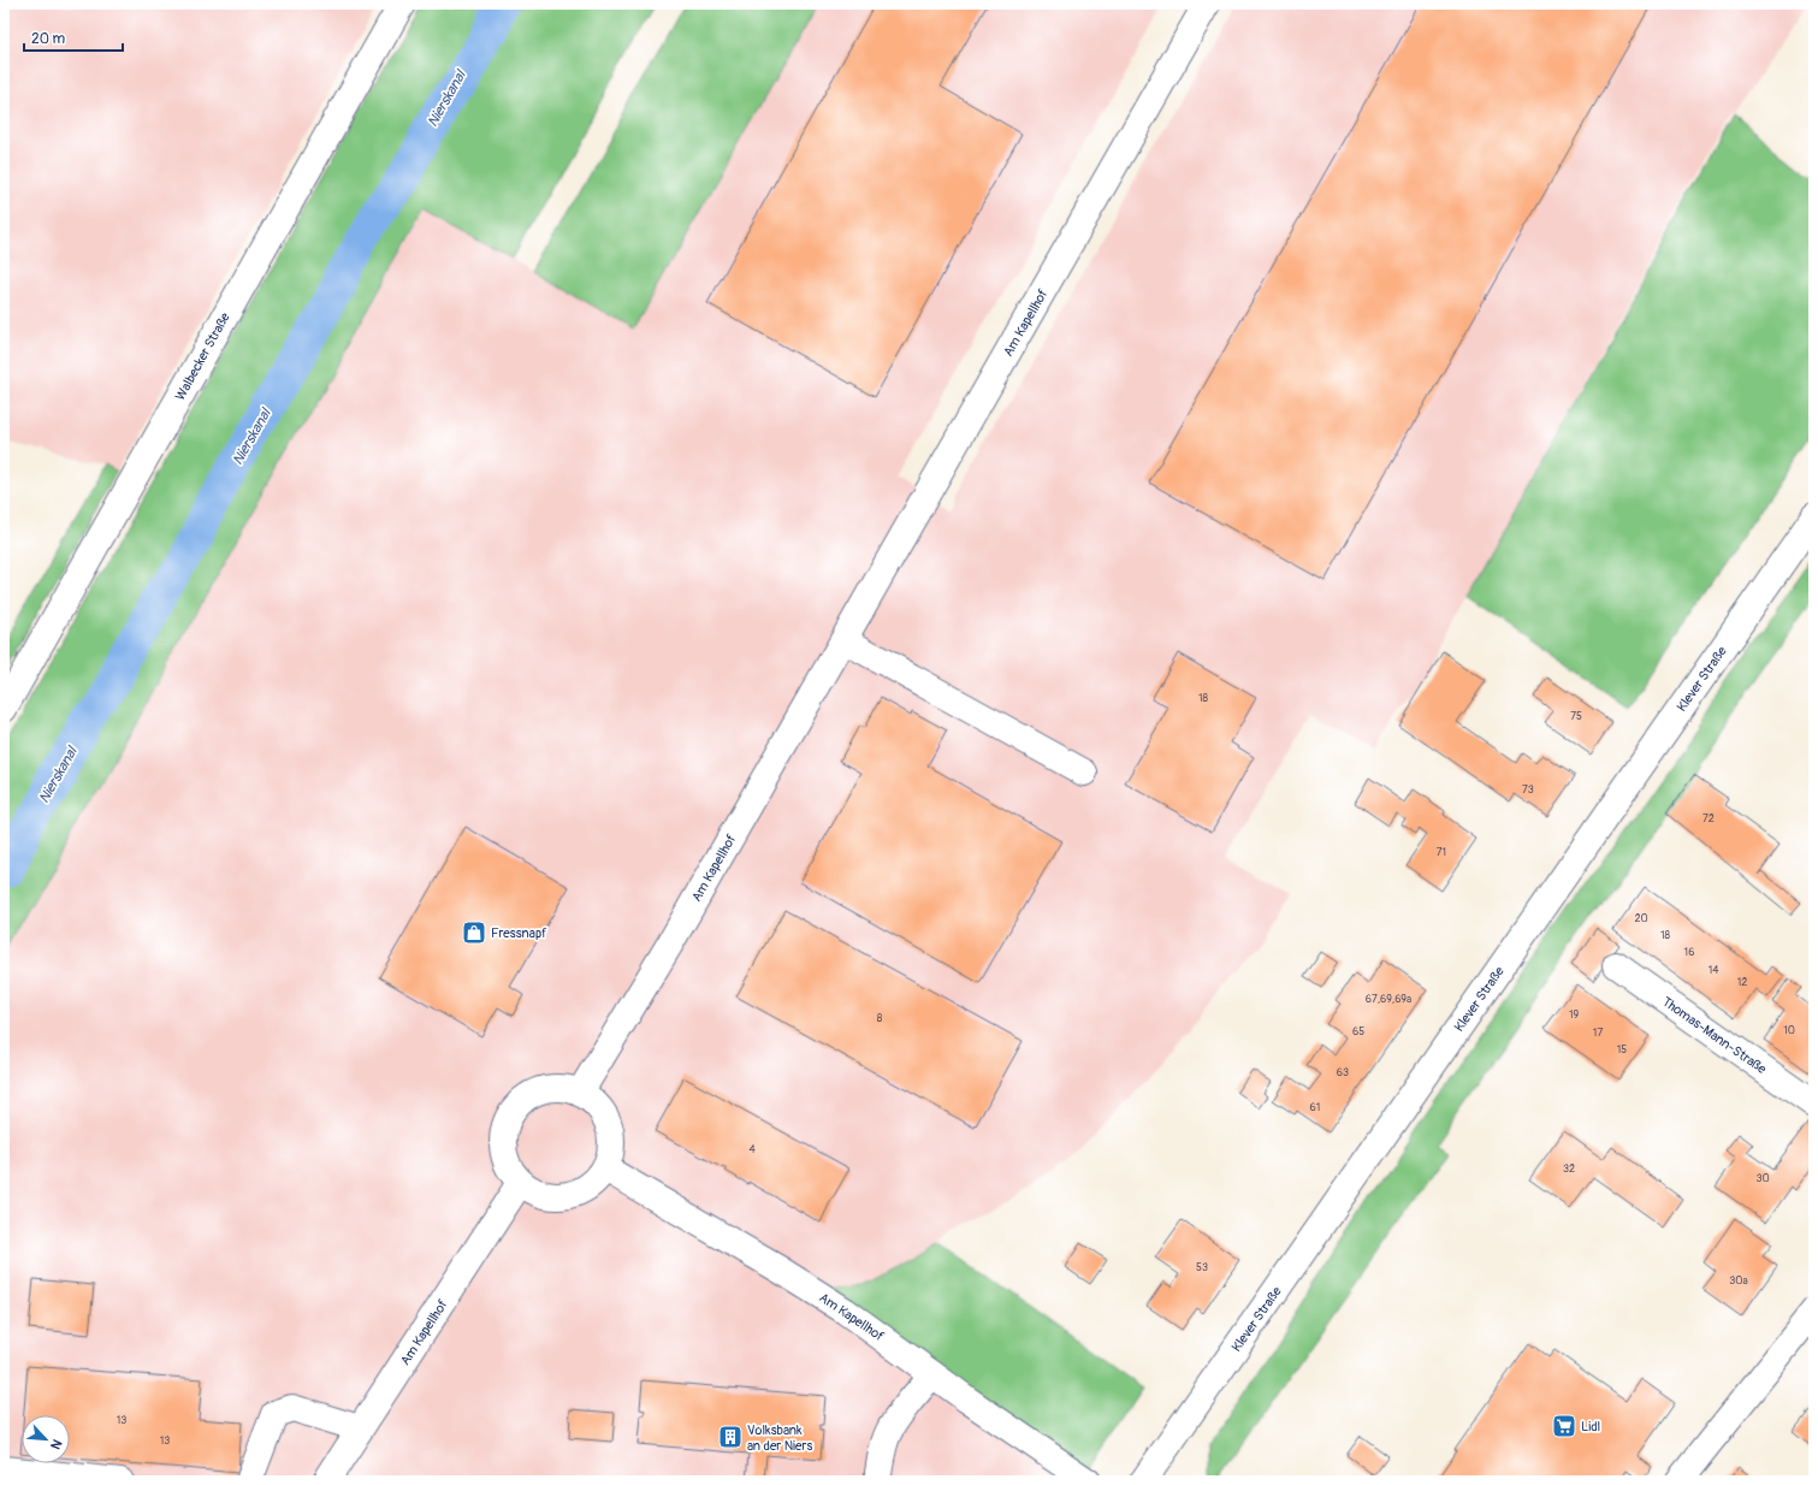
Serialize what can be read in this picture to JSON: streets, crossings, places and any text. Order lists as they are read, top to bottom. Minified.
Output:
{"streets":{"street":["Am Kapellhof","Walbecker Straße","Klever Straße","Thomas-Mann-Straße"]},"water":["Nierskanal"],"places":{"shop":["Fressnapf"],"supermarket":["Lidl"],"building":["Volksbank an der Niers"]},"house_numbers":["18","75","73","72","71","20","18","16","14","12","67,69,69a","19","8","10","65","17","15","63","61","4","32","30","53","30a","13","13"],"scale_bar":"20 m","north":"bottom right"}
